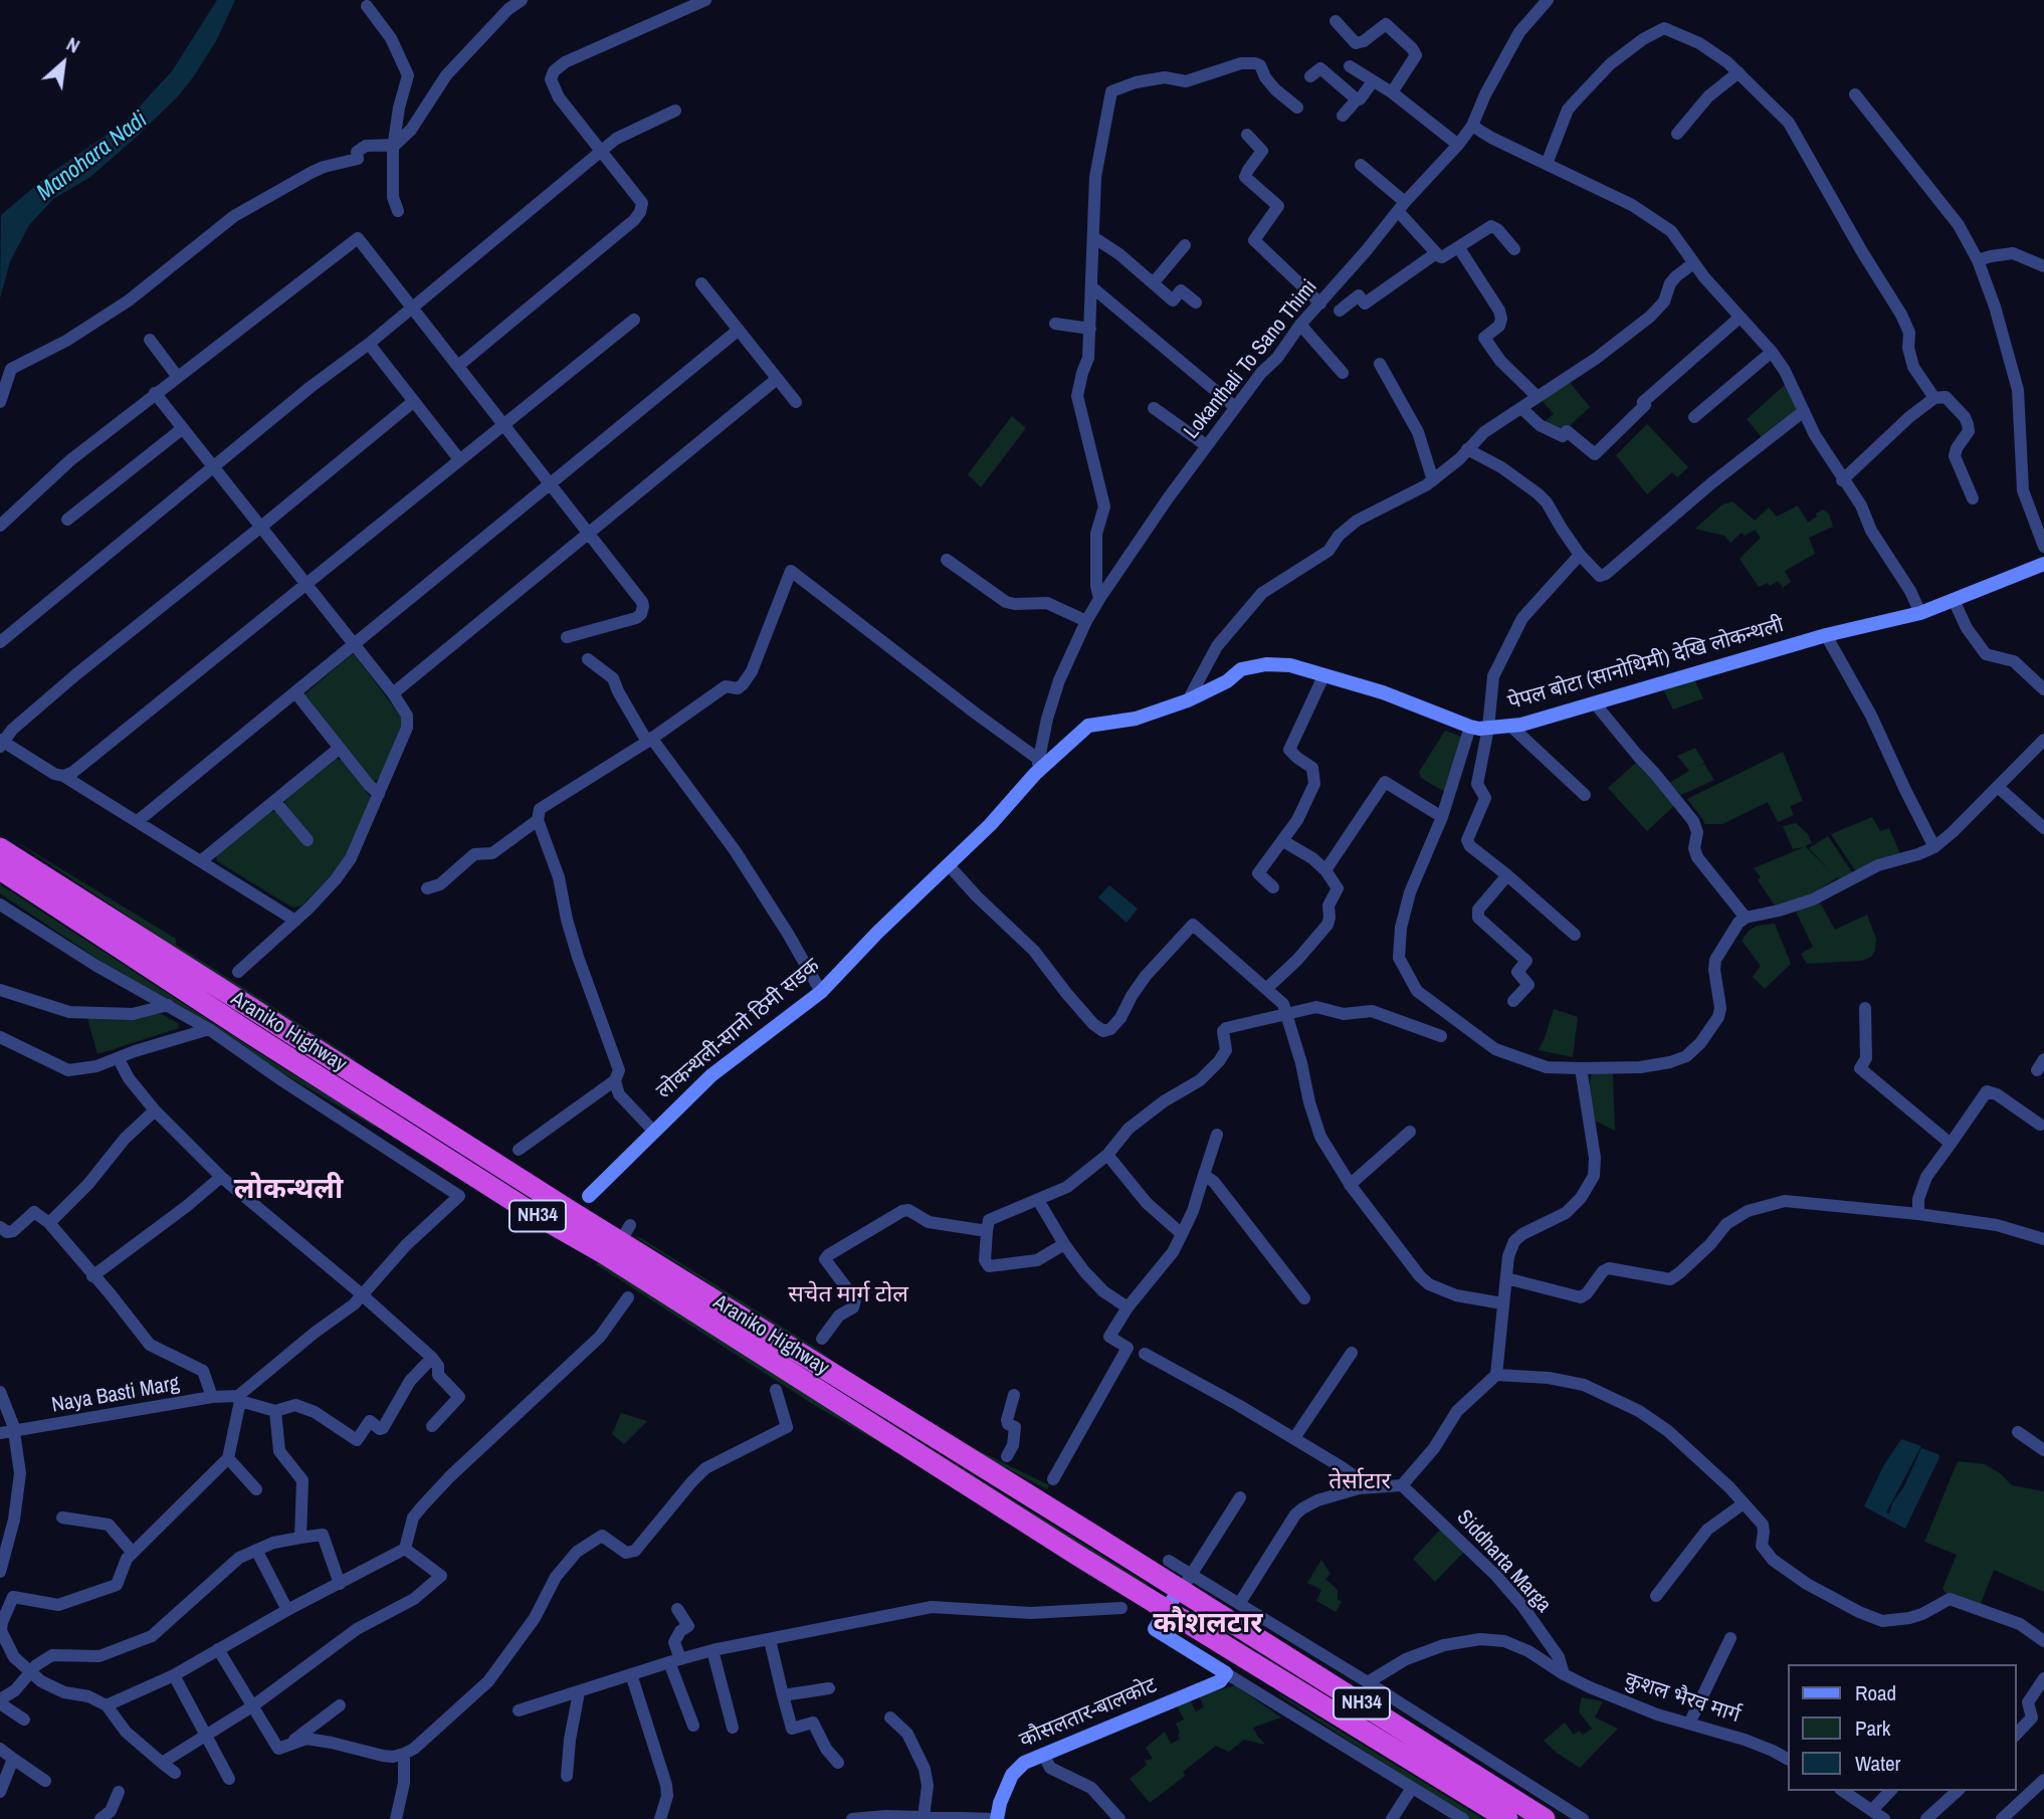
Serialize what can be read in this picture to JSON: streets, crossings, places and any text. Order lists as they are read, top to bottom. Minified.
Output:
{"streets":{"highway":["Araniko Highway","NH34"],"main road":["पेपल बोटा (सानोथिमी) देखि लोकन्थली","लोकन्थली-सानो ठिमी सडक","कौसलतार-बालकोट"],"street":["Lokanthali To Sano Thimi","Naya Basti Marg","Siddharta Marga","कुशल‌ भैरव मार्ग"]},"crossings":[["Lokanthali To Sano Thimi","पेपल बोटा (सानोथिमी) देखि लोकन्थली"],["Lokanthali To Sano Thimi","लोकन्थली-सानो ठिमी सडक"],["पेपल बोटा (सानोथिमी) देखि लोकन्थली","लोकन्थली-सानो ठिमी सडक"],["Siddharta Marga","कुशल‌ भैरव मार्ग"]],"districts":["लोकन्थली","सचेत मार्ग टोल","तेर्साटार","कौशलटार"],"water":["Manohara Nadi"],"legend":["Road","Park","Water"],"north":"top right"}
